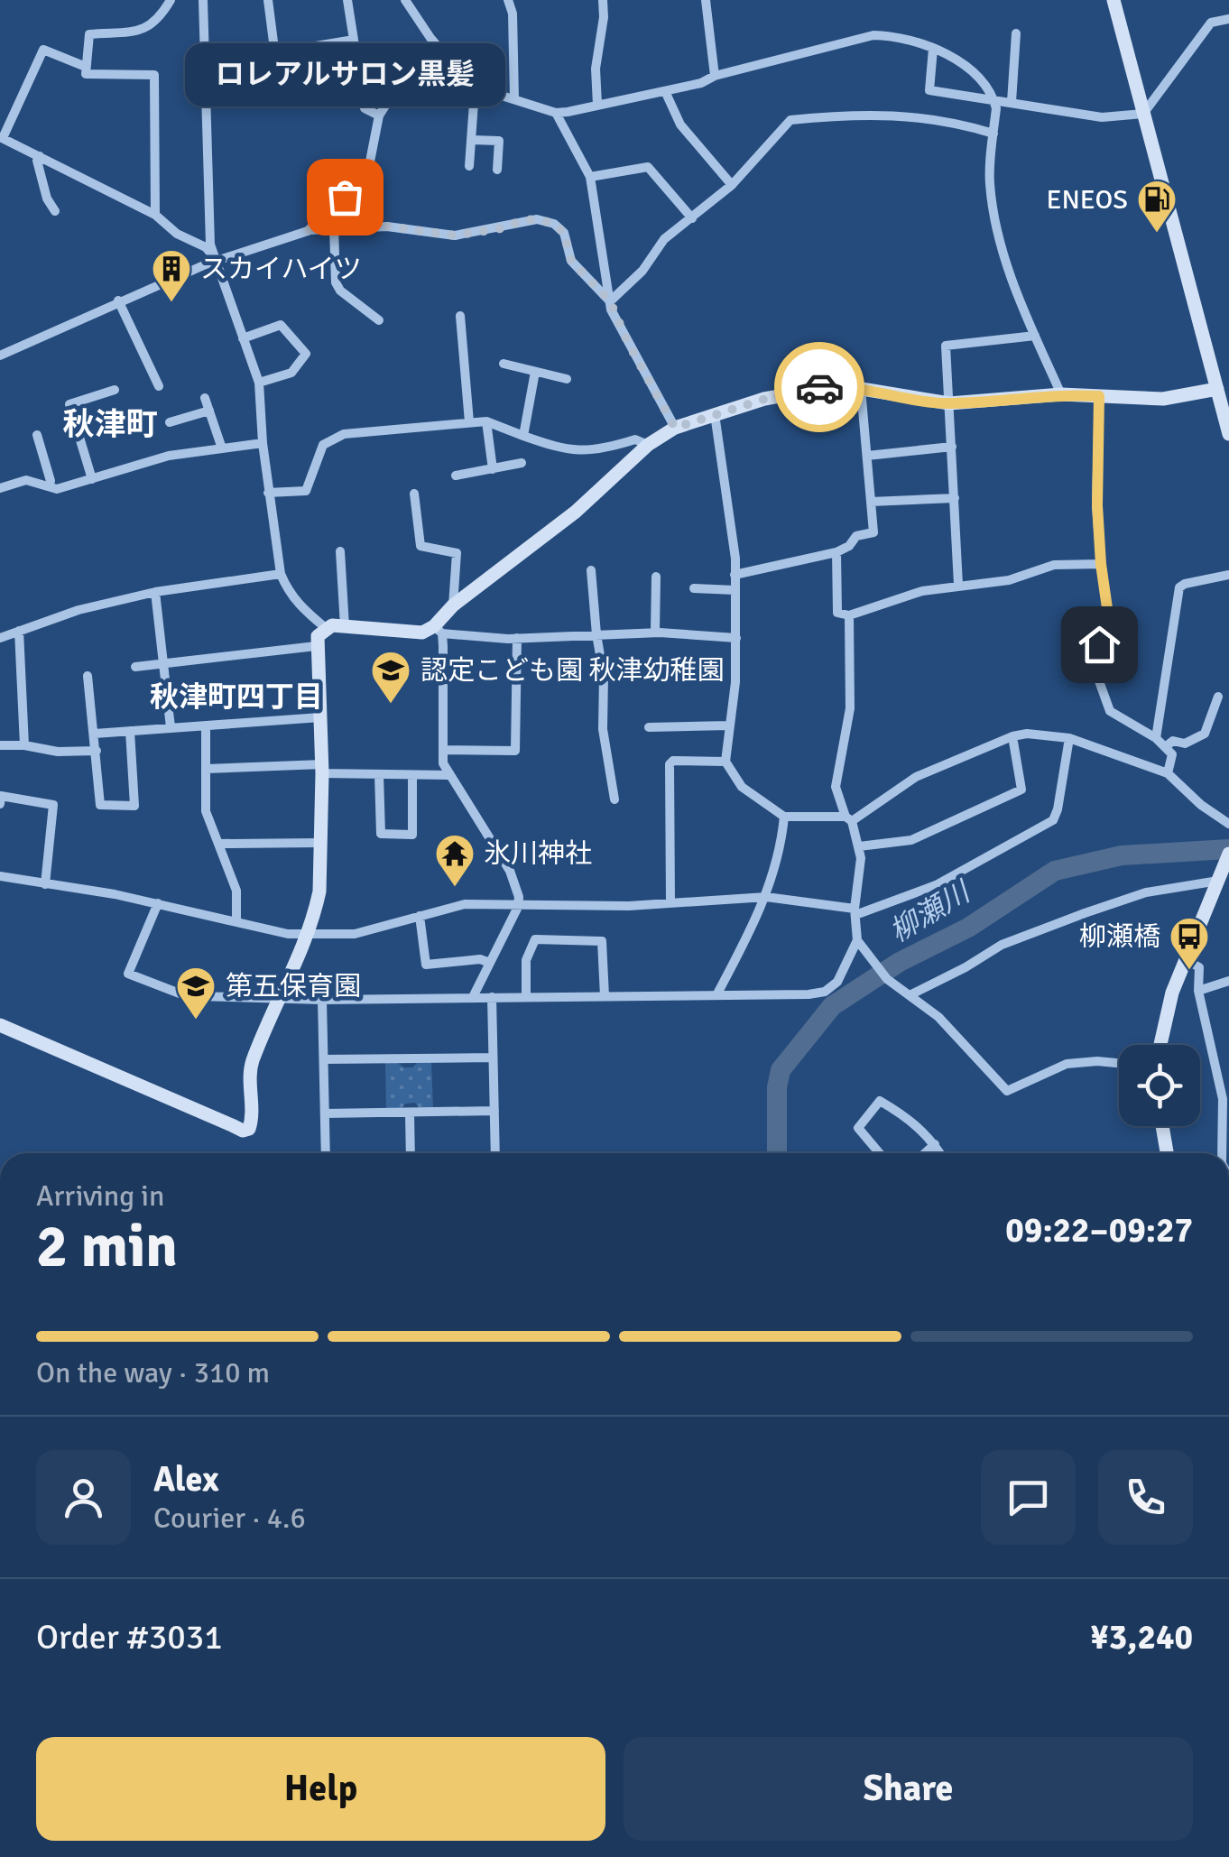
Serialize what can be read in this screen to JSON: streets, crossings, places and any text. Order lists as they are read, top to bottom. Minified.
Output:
{"districts":["秋津町","秋津町四丁目"],"water":["柳瀬川"],"places":{"other":["ロレアルサロン黒髪"],"fuel station":["ENEOS"],"building":["スカイハイツ"],"school or university":["認定こども園 秋津幼稚園","第五保育園"],"temple":["氷川神社"],"bus stop":["柳瀬橋"]},"page":{"bubble":"ロレアルサロン黒髪","heading":["2 min","Arriving in","09:22–09:27"],"panel":["Alex","Courier · 4.6","Order #3031","¥3,240"],"bar":"On the way · 310 m","buttons":["Help","Share"]}}
